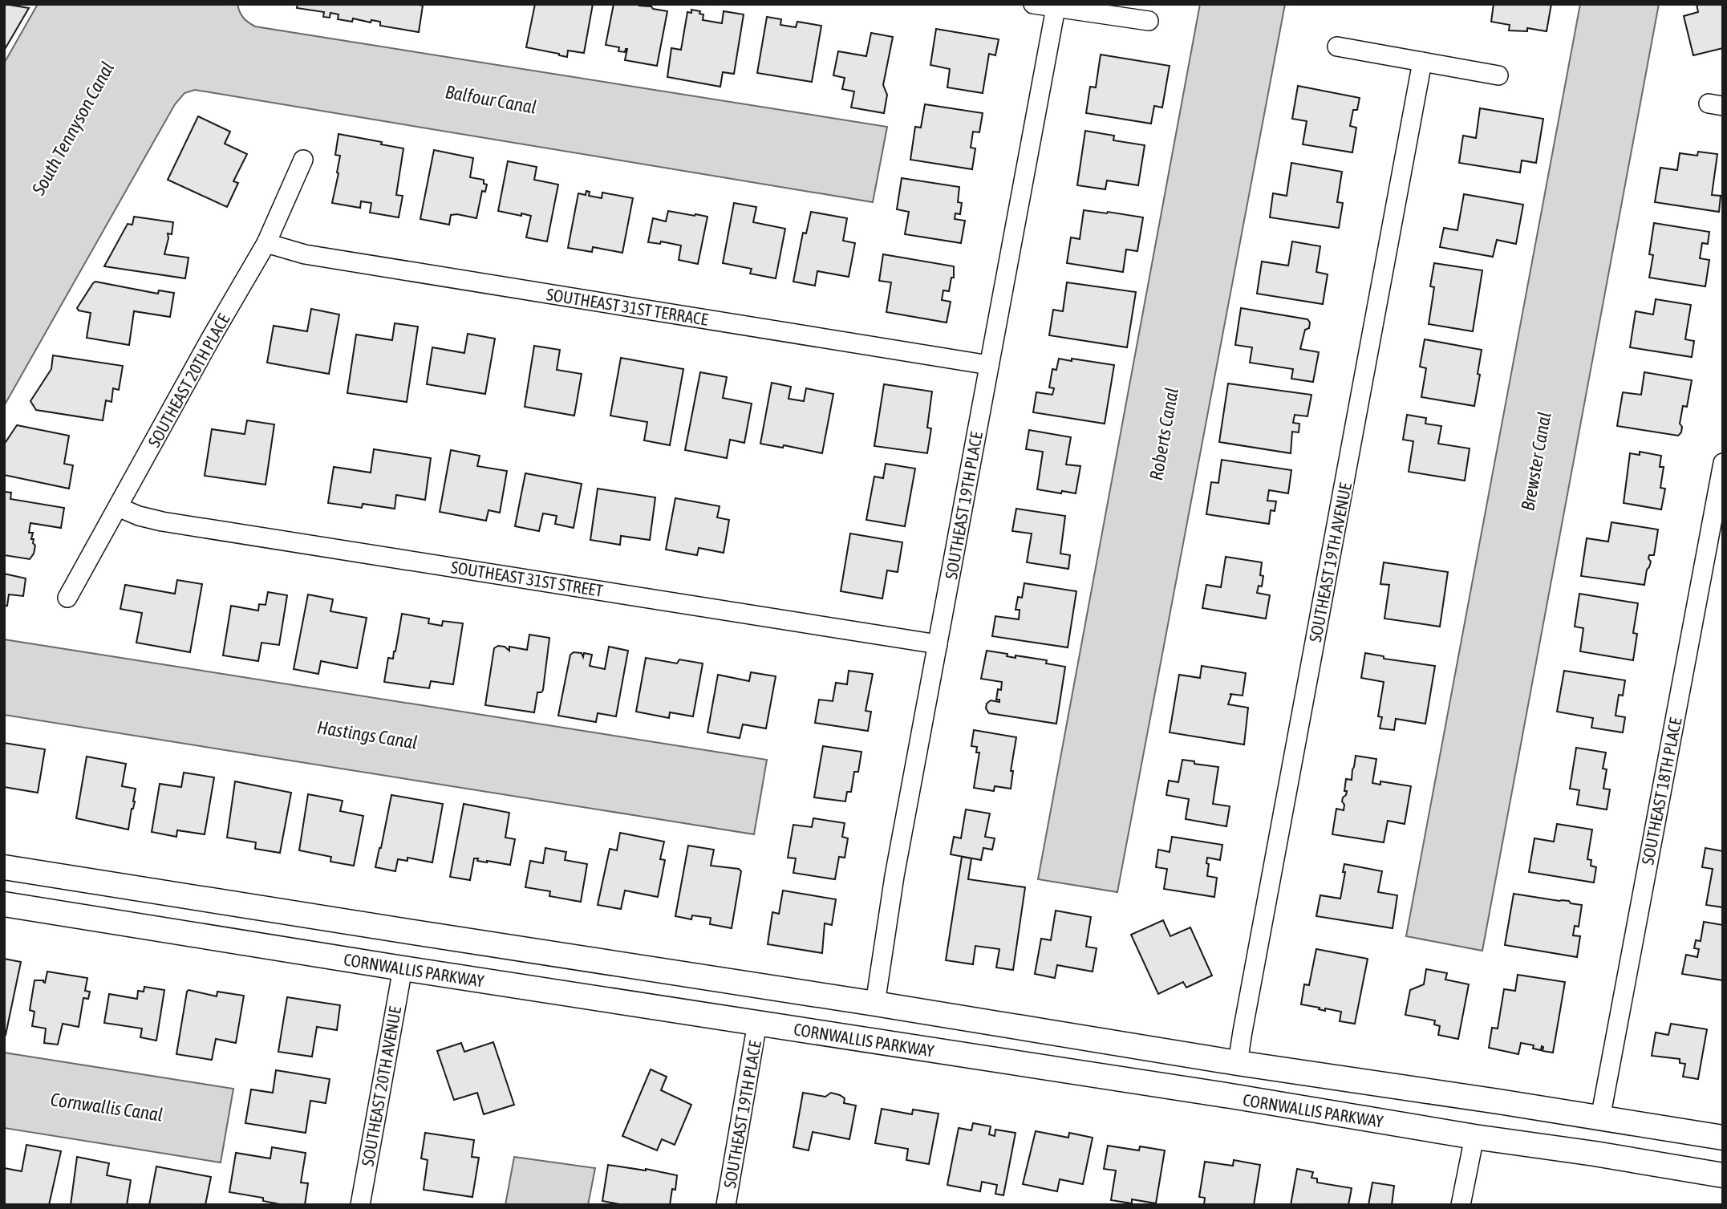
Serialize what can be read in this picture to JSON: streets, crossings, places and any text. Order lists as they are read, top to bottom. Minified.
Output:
{"streets":{"street":["SOUTHEAST 31ST TERRACE","SOUTHEAST 20TH PLACE","SOUTHEAST 19TH PLACE","SOUTHEAST 19TH AVENUE","SOUTHEAST 31ST STREET","SOUTHEAST 18TH PLACE","CORNWALLIS PARKWAY","SOUTHEAST 20TH AVENUE"]},"crossings":[["SOUTHEAST 31ST TERRACE","SOUTHEAST 20TH PLACE"],["SOUTHEAST 31ST TERRACE","SOUTHEAST 19TH PLACE"],["SOUTHEAST 20TH PLACE","SOUTHEAST 31ST STREET"],["SOUTHEAST 19TH PLACE","SOUTHEAST 31ST STREET"],["SOUTHEAST 19TH PLACE","CORNWALLIS PARKWAY"],["SOUTHEAST 19TH AVENUE","CORNWALLIS PARKWAY"],["SOUTHEAST 18TH PLACE","CORNWALLIS PARKWAY"],["CORNWALLIS PARKWAY","SOUTHEAST 20TH AVENUE"]],"water":["Balfour Canal","South Tennyson Canal","Roberts Canal","Brewster Canal","Hastings Canal","Cornwallis Canal"]}
